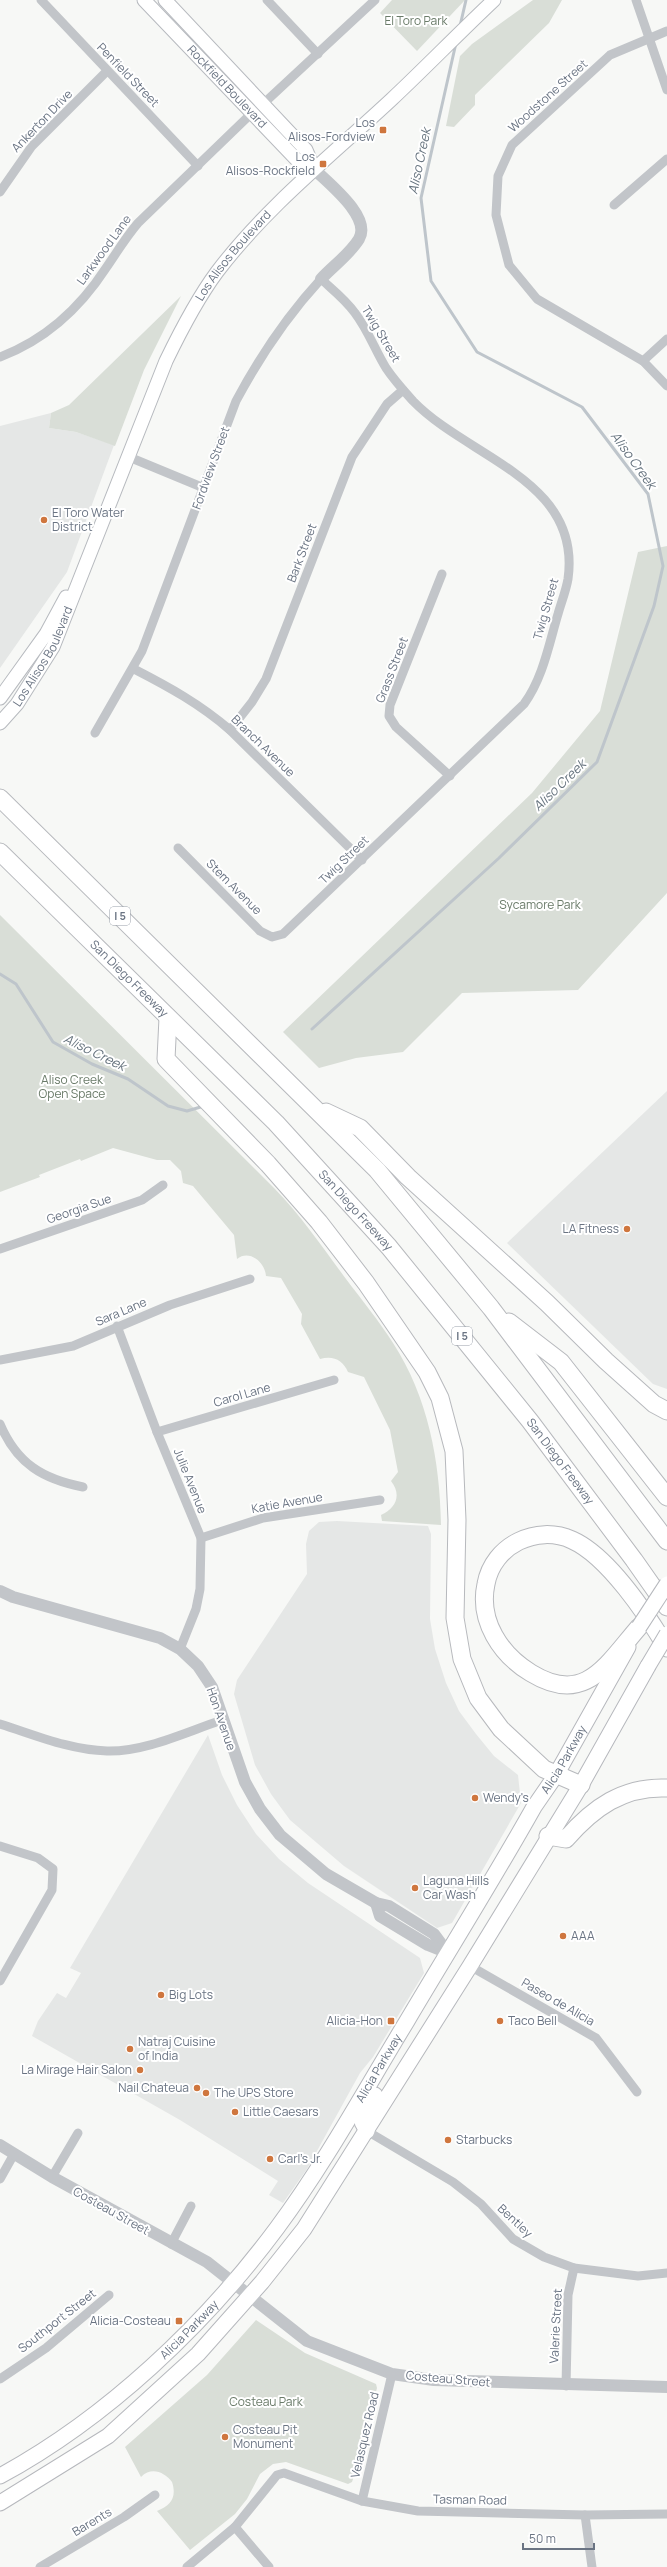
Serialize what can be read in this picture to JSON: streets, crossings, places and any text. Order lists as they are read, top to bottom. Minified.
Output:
{"streets":{"highway":["I 5","San Diego Freeway"],"main road":["Rockfield Boulevard","Los Alisos Boulevard","Alicia Parkway"],"street":["Penfield Street","Woodstone Street","Ankerton Drive","Larkwood Lane","Twig Street","Fordview Street","Bark Street","Grass Street","Branch Avenue","Stem Avenue","Georgia Sue","Sara Lane","Carol Lane","Julie Avenue","Katie Avenue","Hon Avenue","Paseo de Alicia","Costeau Street","Bentley","Southport Street","Valerie Street","Velasquez Road","Tasman Road","Barents"]},"crossings":[["Penfield Street","Ankerton Drive"],["Penfield Street","Larkwood Lane"],["Rockfield Boulevard","Larkwood Lane"],["Rockfield Boulevard","Los Alisos Boulevard"],["Rockfield Boulevard","Fordview Street"],["Twig Street","Fordview Street"],["Twig Street","Bark Street"],["Twig Street","Grass Street"],["Twig Street","Branch Avenue"],["Twig Street","Stem Avenue"],["Fordview Street","Branch Avenue"],["Bark Street","Branch Avenue"],["Sara Lane","Julie Avenue"],["Carol Lane","Julie Avenue"],["Julie Avenue","Katie Avenue"],["Julie Avenue","Hon Avenue"],["Hon Avenue","Alicia Parkway"],["Alicia Parkway","Paseo de Alicia"],["Alicia Parkway","Costeau Street"],["Alicia Parkway","Bentley"],["Costeau Street","Valerie Street"],["Costeau Street","Velasquez Road"],["Bentley","Valerie Street"],["Velasquez Road","Tasman Road"]],"water":["Aliso Creek"],"parks":["El Toro Park","Sycamore Park","Aliso Creek Open Space","Costeau Park"],"places":{"transit":["Los Alisos-Fordview","Los Alisos-Rockfield","Alicia-Hon","Alicia-Costeau"],"other":["El Toro Water District","LA Fitness","Wendy's","Laguna Hills Car Wash","AAA","Big Lots","Taco Bell","Natraj Cuisine of India","La Mirage Hair Salon","Nail Chateua","The UPS Store","Little Caesars","Starbucks","Carl's Jr.","Costeau Pit Monument"]},"scale_bar":"50 m"}
